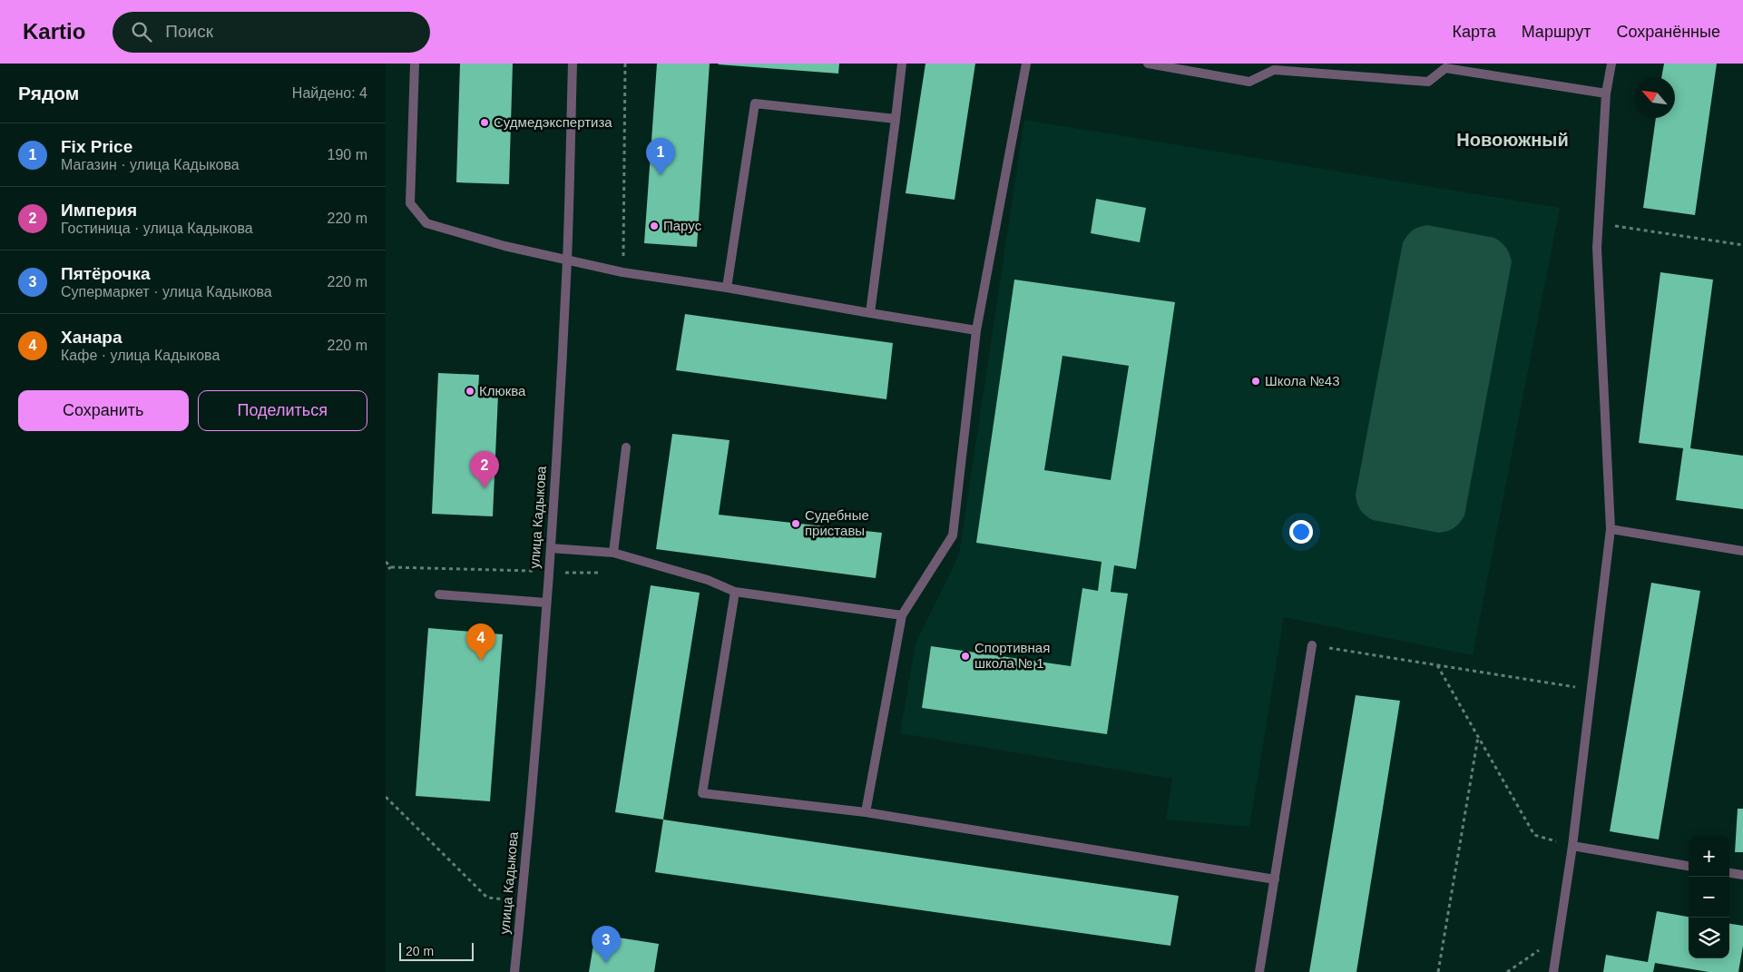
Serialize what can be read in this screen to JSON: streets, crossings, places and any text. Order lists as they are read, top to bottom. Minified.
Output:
{"streets":{"street":["улица Кадыкова"]},"districts":["Новоюжный"],"places":["Судмедэкспертиза","Парус","Школа №43","Клюква","Судебные приставы","Спортивная школа № 1"],"scale_bar":"20 m","north":"top left","page":{"header":"Kartio","search":"Поиск","nav":["Карта","Маршрут","Сохранённые"],"heading":["Рядом","Найдено: 4"],"list":[{"mark":"1","name":"Fix Price","note":"Магазин · улица Кадыкова","value":"190 m"},{"mark":"2","name":"Империя","note":"Гостиница · улица Кадыкова","value":"220 m"},{"mark":"3","name":"Пятёрочка","note":"Супермаркет · улица Кадыкова","value":"220 m"},{"mark":"4","name":"Ханара","note":"Кафе · улица Кадыкова","value":"220 m"}],"pins":["1","2","4","3"],"buttons":["Сохранить","Поделиться"],"map_buttons":["+","−"],"scale":"20 m"}}
